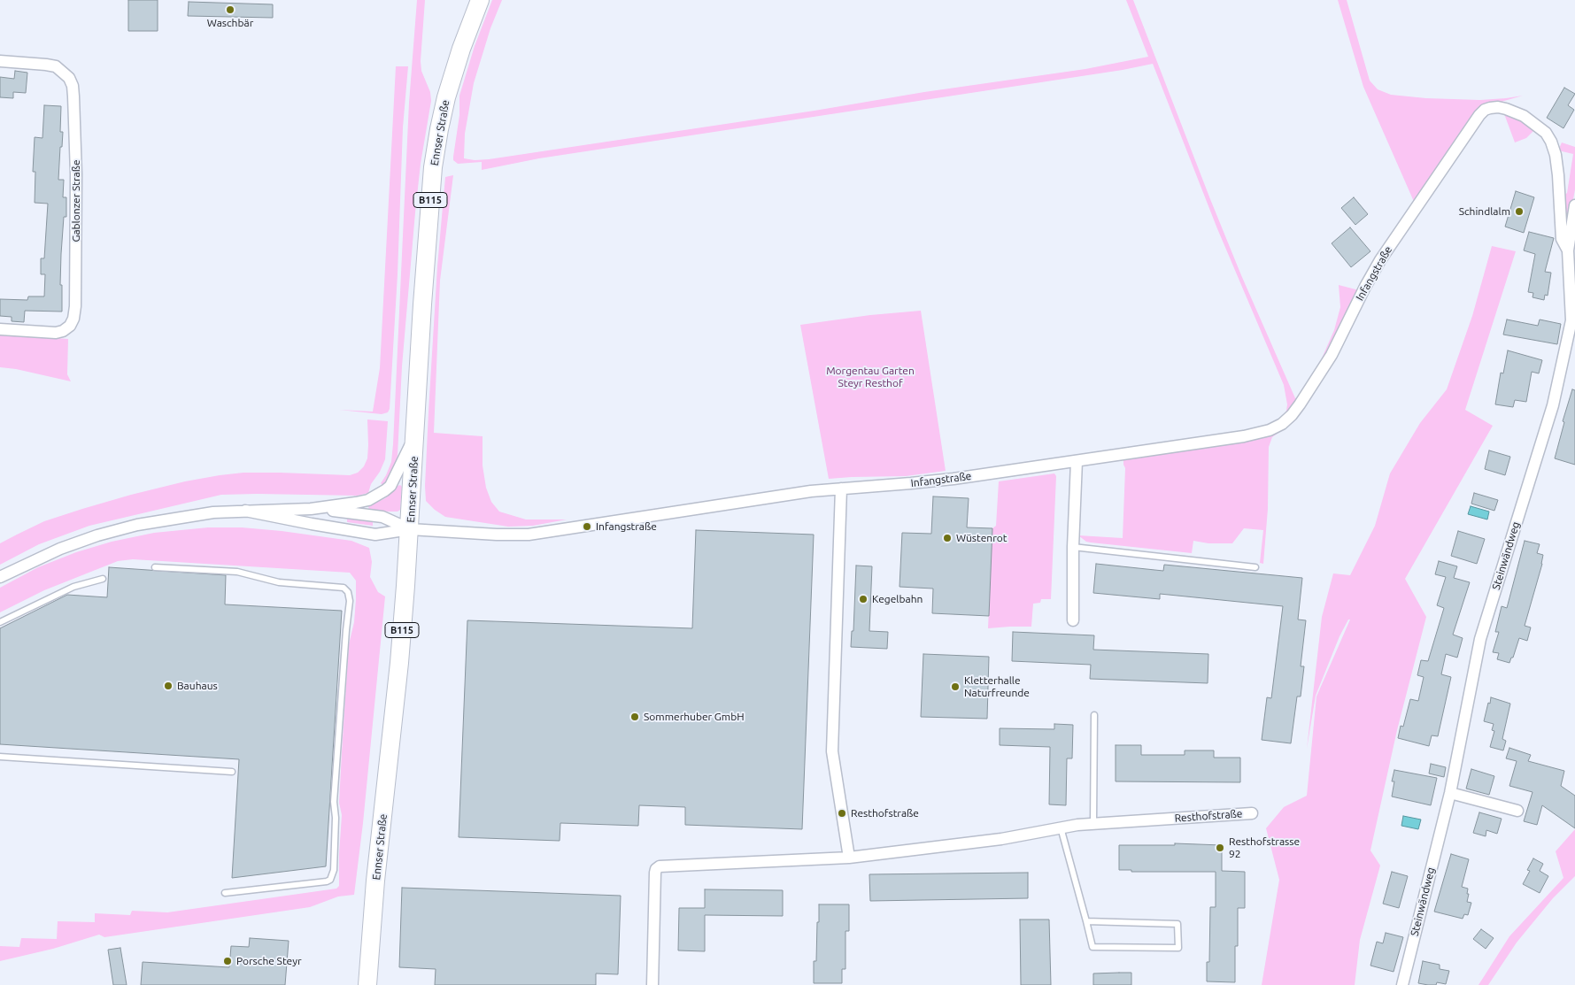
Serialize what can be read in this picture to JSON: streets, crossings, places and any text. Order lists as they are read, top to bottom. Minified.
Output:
{"streets":{"main road":["Ennser Straße","B115"],"street":["Gablonzer Straße","Infangstraße","Steinwändweg","Resthofstraße"]},"crossings":[["Ennser Straße","Infangstraße"],["Infangstraße","Steinwändweg"]],"parks":["Morgentau Garten Steyr Resthof"],"places":["Waschbär","Schindlalm","Infangstraße","Wüstenrot","Kegelbahn","Bauhaus","Kletterhalle Naturfreunde","Sommerhuber GmbH","Resthofstraße","Resthofstrasse 92","Porsche Steyr"]}
